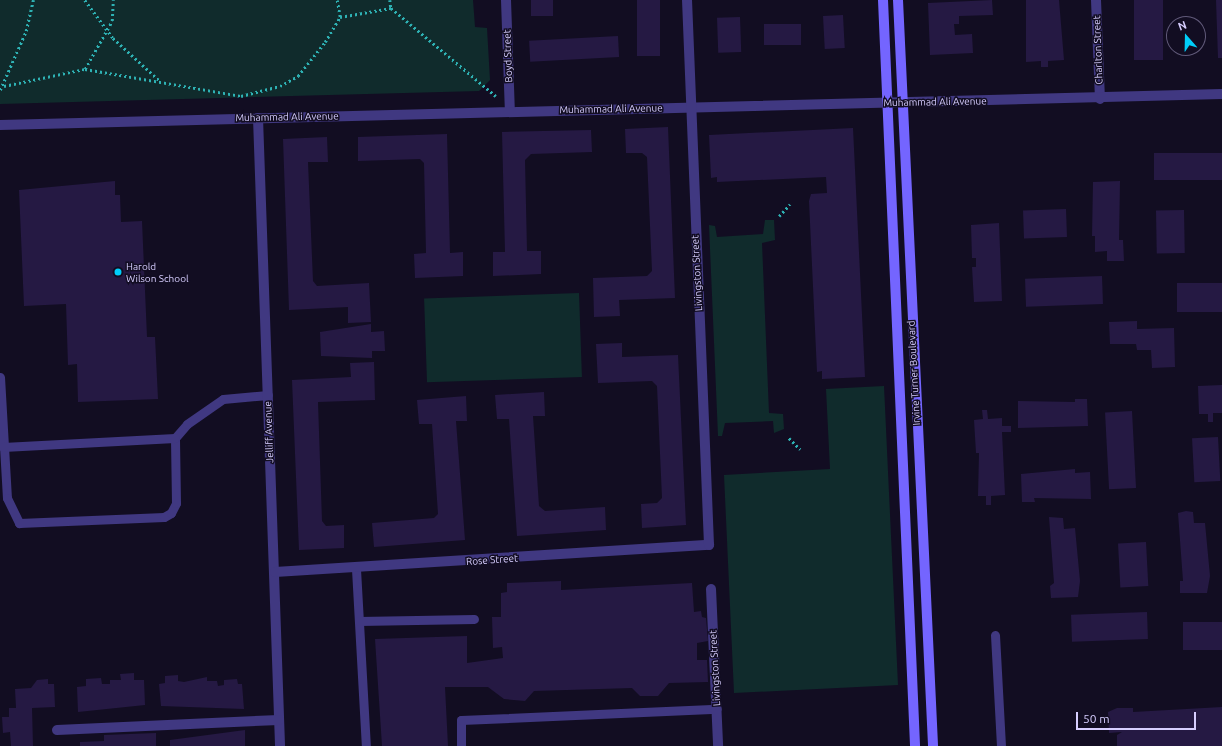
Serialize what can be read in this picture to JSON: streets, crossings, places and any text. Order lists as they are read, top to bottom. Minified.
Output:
{"streets":{"main road":["Irvine Turner Boulevard"],"street":["Charlton Street","Boyd Street","Muhammad Ali Avenue","Livingston Street","Jelliff Avenue","Rose Street"]},"crossings":[["Charlton Street","Muhammad Ali Avenue"],["Boyd Street","Muhammad Ali Avenue"],["Muhammad Ali Avenue","Livingston Street"],["Muhammad Ali Avenue","Irvine Turner Boulevard"],["Muhammad Ali Avenue","Jelliff Avenue"],["Livingston Street","Rose Street"],["Jelliff Avenue","Rose Street"]],"places":["Harold Wilson School"],"scale_bar":"50 m","north":"top"}
